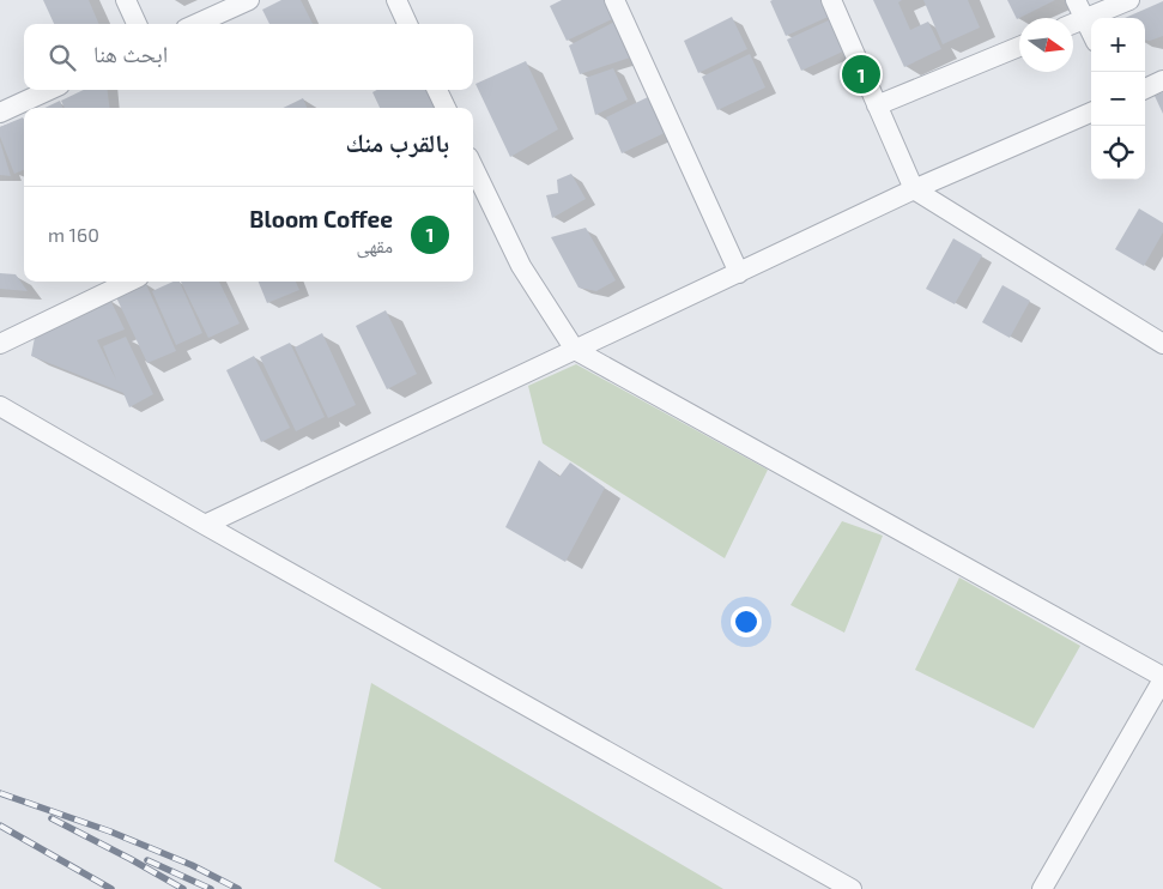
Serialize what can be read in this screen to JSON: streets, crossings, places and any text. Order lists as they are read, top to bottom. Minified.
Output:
{"north":"right","page":{"map_buttons":["+","−"],"search":"ابحث هنا","pins":"1","heading":"بالقرب منك","list":[{"mark":"1","name":"Bloom Coffee","note":"مقهى","value":"160 m"}]}}
